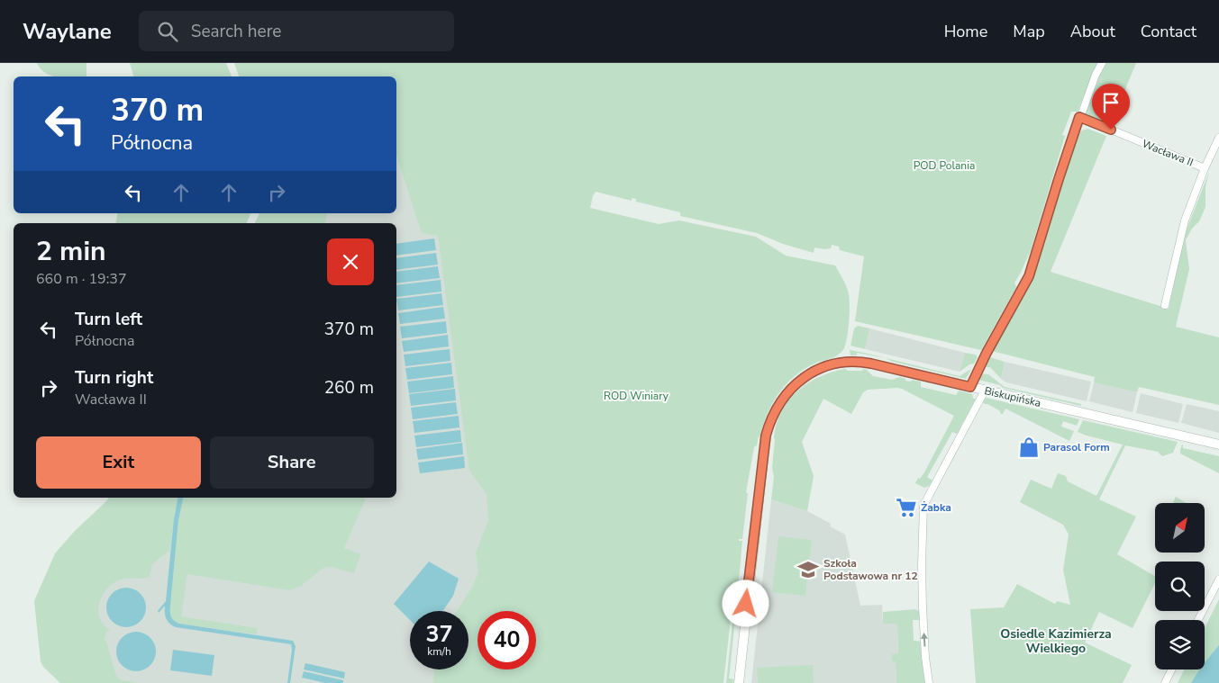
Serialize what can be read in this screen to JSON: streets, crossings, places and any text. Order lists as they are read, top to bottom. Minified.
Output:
{"streets":{"street":["Wacława II","Biskupińska"]},"districts":["Osiedle Kazimierza Wielkiego"],"parks":["POD Polania","ROD Winiary"],"places":{"shop":["Parasol Form"],"supermarket":["Żabka"],"school or university":["Szkoła Podstawowa nr 12"]},"north":"top right","page":{"header":"Waylane","search":"Search here","nav":["Home","Map","About","Contact"],"turn":["370 m","Północna"],"heading":["2 min","660 m · 19:37"],"list":[{"name":"Turn left","note":"Północna","value":"370 m"},{"name":"Turn right","note":"Wacława II","value":"260 m"}],"buttons":["Exit","Share"],"speed":"37 km/h","limit":"40"}}
